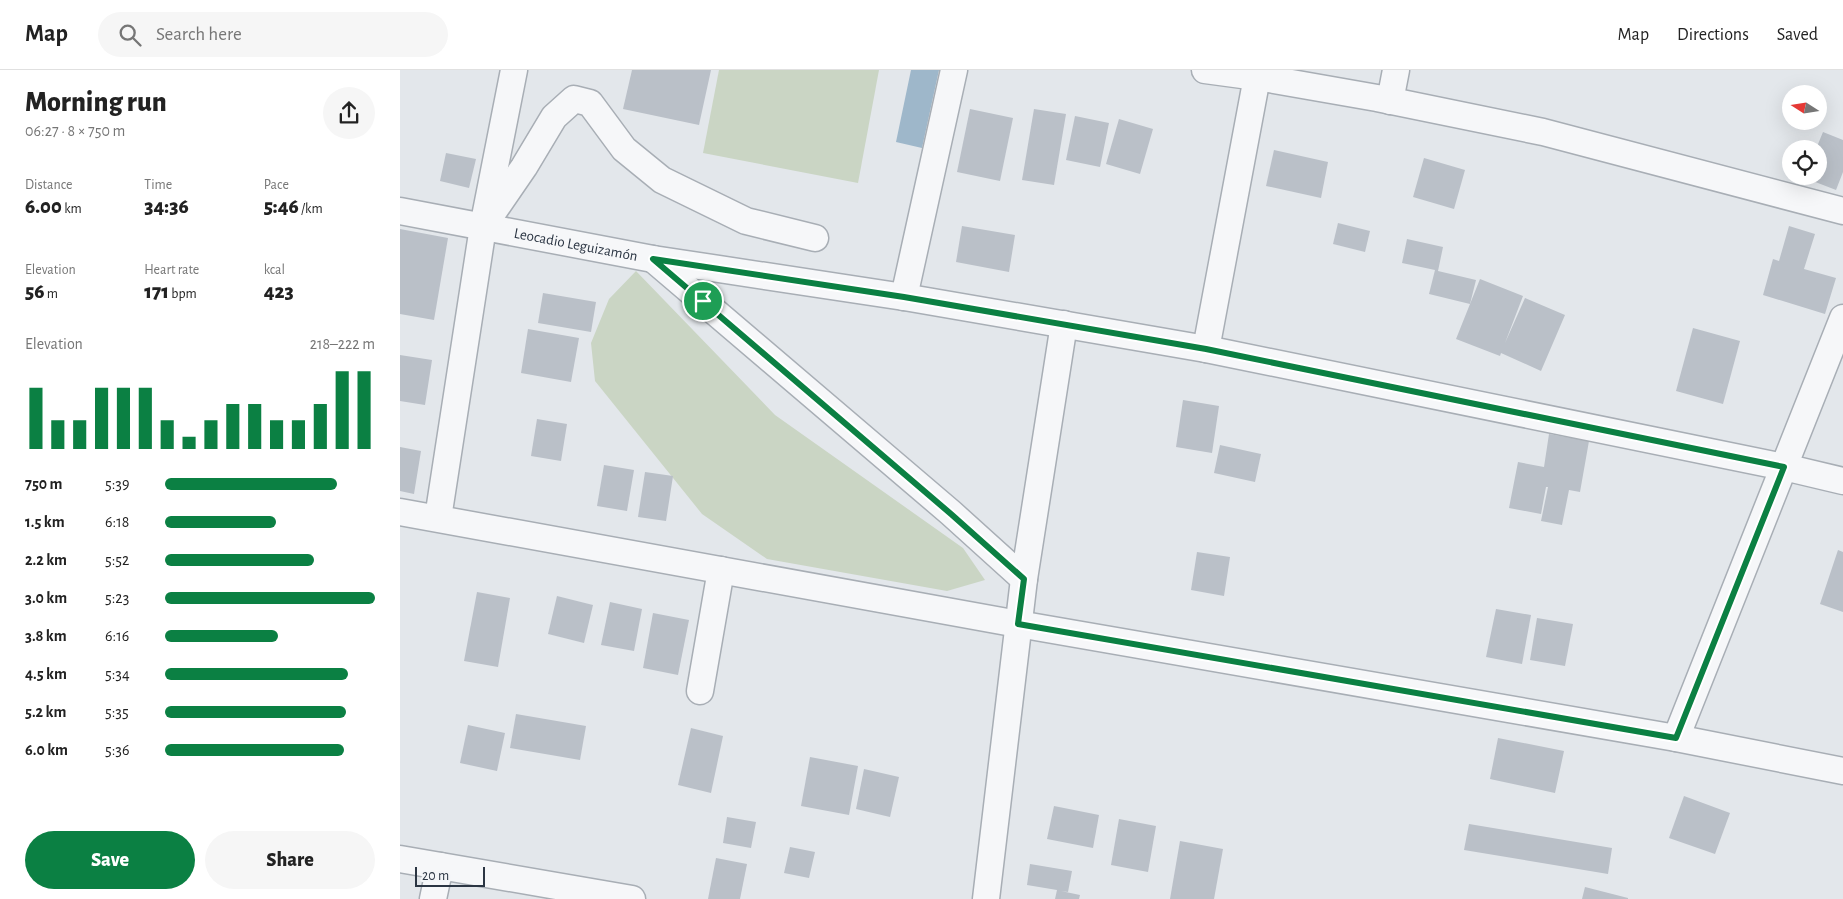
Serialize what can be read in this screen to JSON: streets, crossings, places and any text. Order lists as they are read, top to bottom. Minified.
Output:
{"streets":{"street":["Leocadio Leguizamón"]},"scale_bar":"20 m","north":"left","page":{"header":"Map","search":"Search here","nav":["Map","Directions","Saved"],"heading":["Morning run","06:27 · 8 × 750 m"],"stats":[["Distance","6.00 km"],["Time","34:36"],["Pace","5:46 /km"],["Elevation","56 m"],["Heart rate","171 bpm"],["kcal","423"]],"chart":["Elevation","218–222 m"],"list":[{"name":"750 m","note":"5:39"},{"name":"1.5 km","note":"6:18"},{"name":"2.2 km","note":"5:52"},{"name":"3.0 km","note":"5:23"},{"name":"3.8 km","note":"6:16"},{"name":"4.5 km","note":"5:34"},{"name":"5.2 km","note":"5:35"},{"name":"6.0 km","note":"5:36"}],"buttons":["Save","Share"],"scale":"20 m"}}
